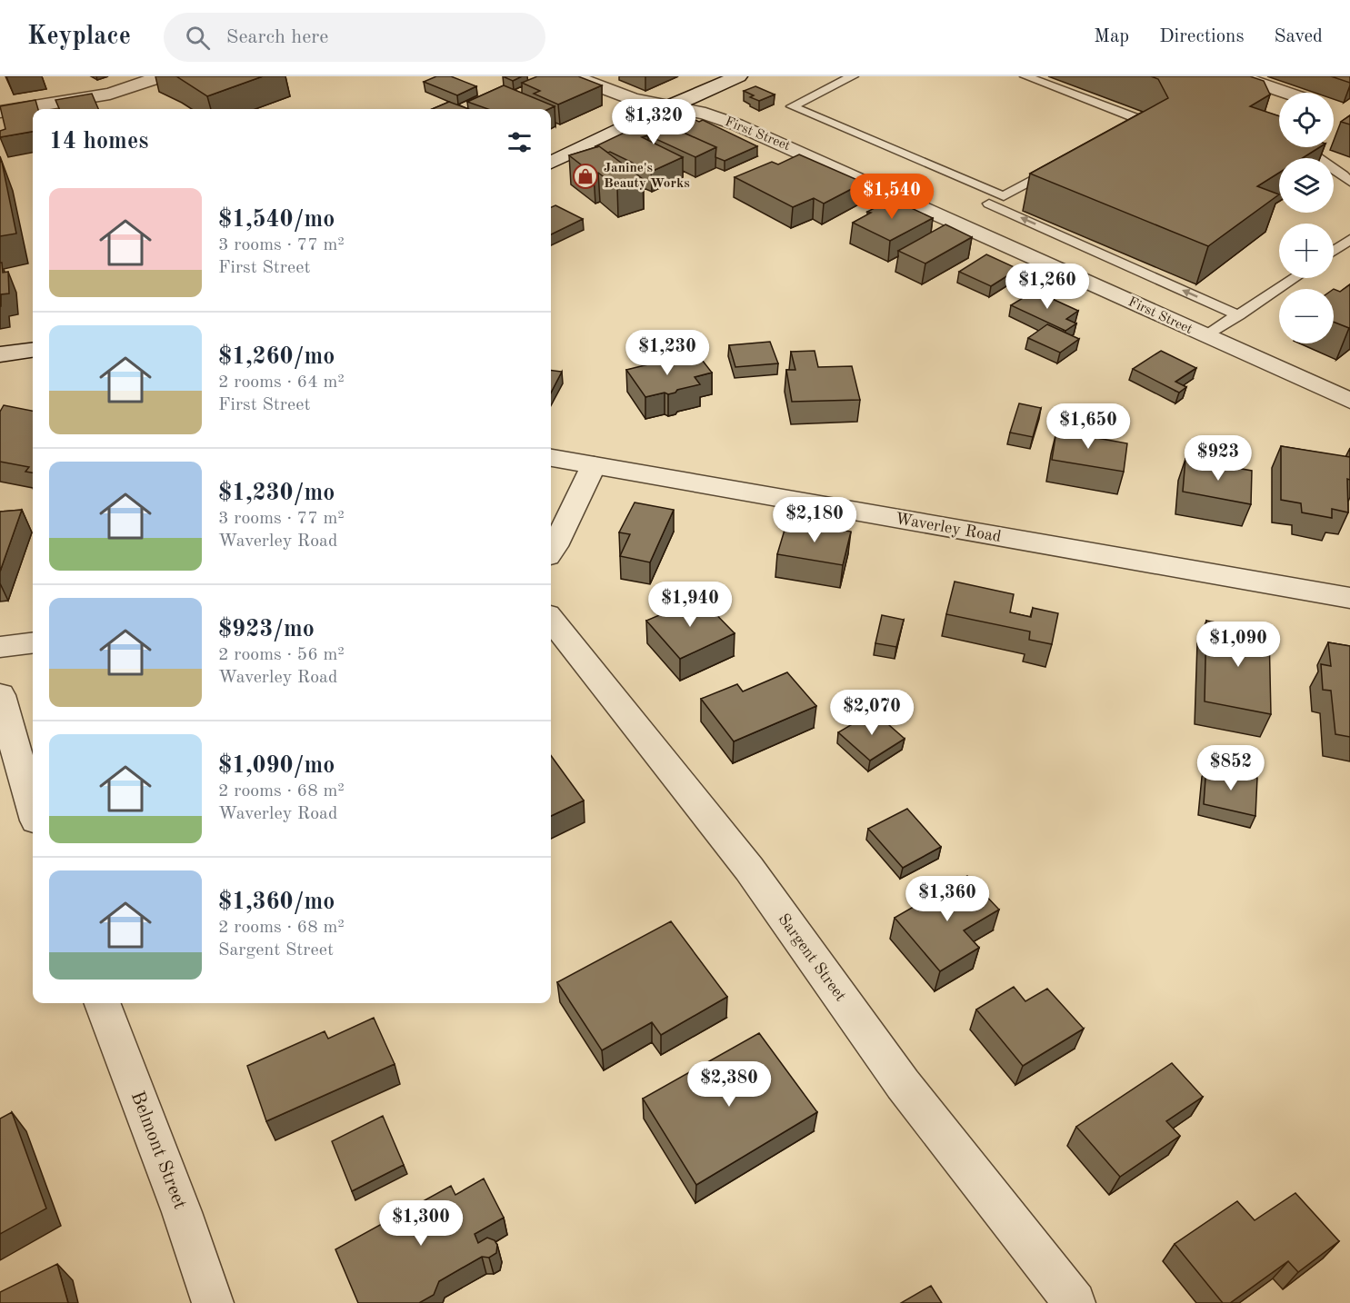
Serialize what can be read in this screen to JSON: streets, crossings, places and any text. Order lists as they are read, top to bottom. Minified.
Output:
{"streets":{"street":["First Street","Waverley Road","Sargent Street","Belmont Street"]},"places":{"shop":["Janine's Beauty Works"]},"page":{"header":"Keyplace","search":"Search here","nav":["Map","Directions","Saved"],"map_buttons":["+","−"],"price":["$1,320","$1,540","$1,260","$1,230","$1,650","$923","$2,180","$1,940","$1,090","$2,070","$852","$1,360","$2,380","$1,300"],"heading":"14 homes","list":[{"name":"$1,540/mo","note":"3 rooms · 77 m² · First Street"},{"name":"$1,260/mo","note":"2 rooms · 64 m² · First Street"},{"name":"$1,230/mo","note":"3 rooms · 77 m² · Waverley Road"},{"name":"$923/mo","note":"2 rooms · 56 m² · Waverley Road"},{"name":"$1,090/mo","note":"2 rooms · 68 m² · Waverley Road"},{"name":"$1,360/mo","note":"2 rooms · 68 m² · Sargent Street"}]}}
